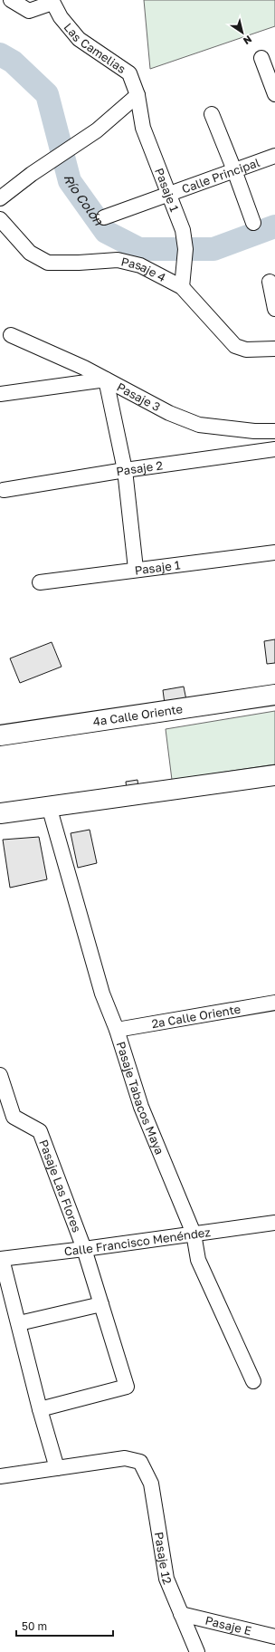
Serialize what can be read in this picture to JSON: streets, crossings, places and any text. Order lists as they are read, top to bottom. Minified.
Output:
{"streets":{"highway":["4a Calle Oriente"],"street":["Las Camelias","Calle Principal","Pasaje 1","Pasaje 4","Pasaje 3","Pasaje 2","2a Calle Oriente","Pasaje Tabacos Maya","Pasaje Las Flores","Calle Francisco Menéndez","Pasaje 12","Pasaje E"]},"crossings":[["Las Camelias","Pasaje 1"],["Calle Principal","Pasaje 1"],["Pasaje 1","Pasaje 4"],["2a Calle Oriente","Pasaje Tabacos Maya"],["Pasaje Tabacos Maya","Calle Francisco Menéndez"],["Pasaje Las Flores","Calle Francisco Menéndez"],["Pasaje 12","Pasaje E"]],"water":["Río Colón"],"scale_bar":"50 m","north":"bottom right"}
